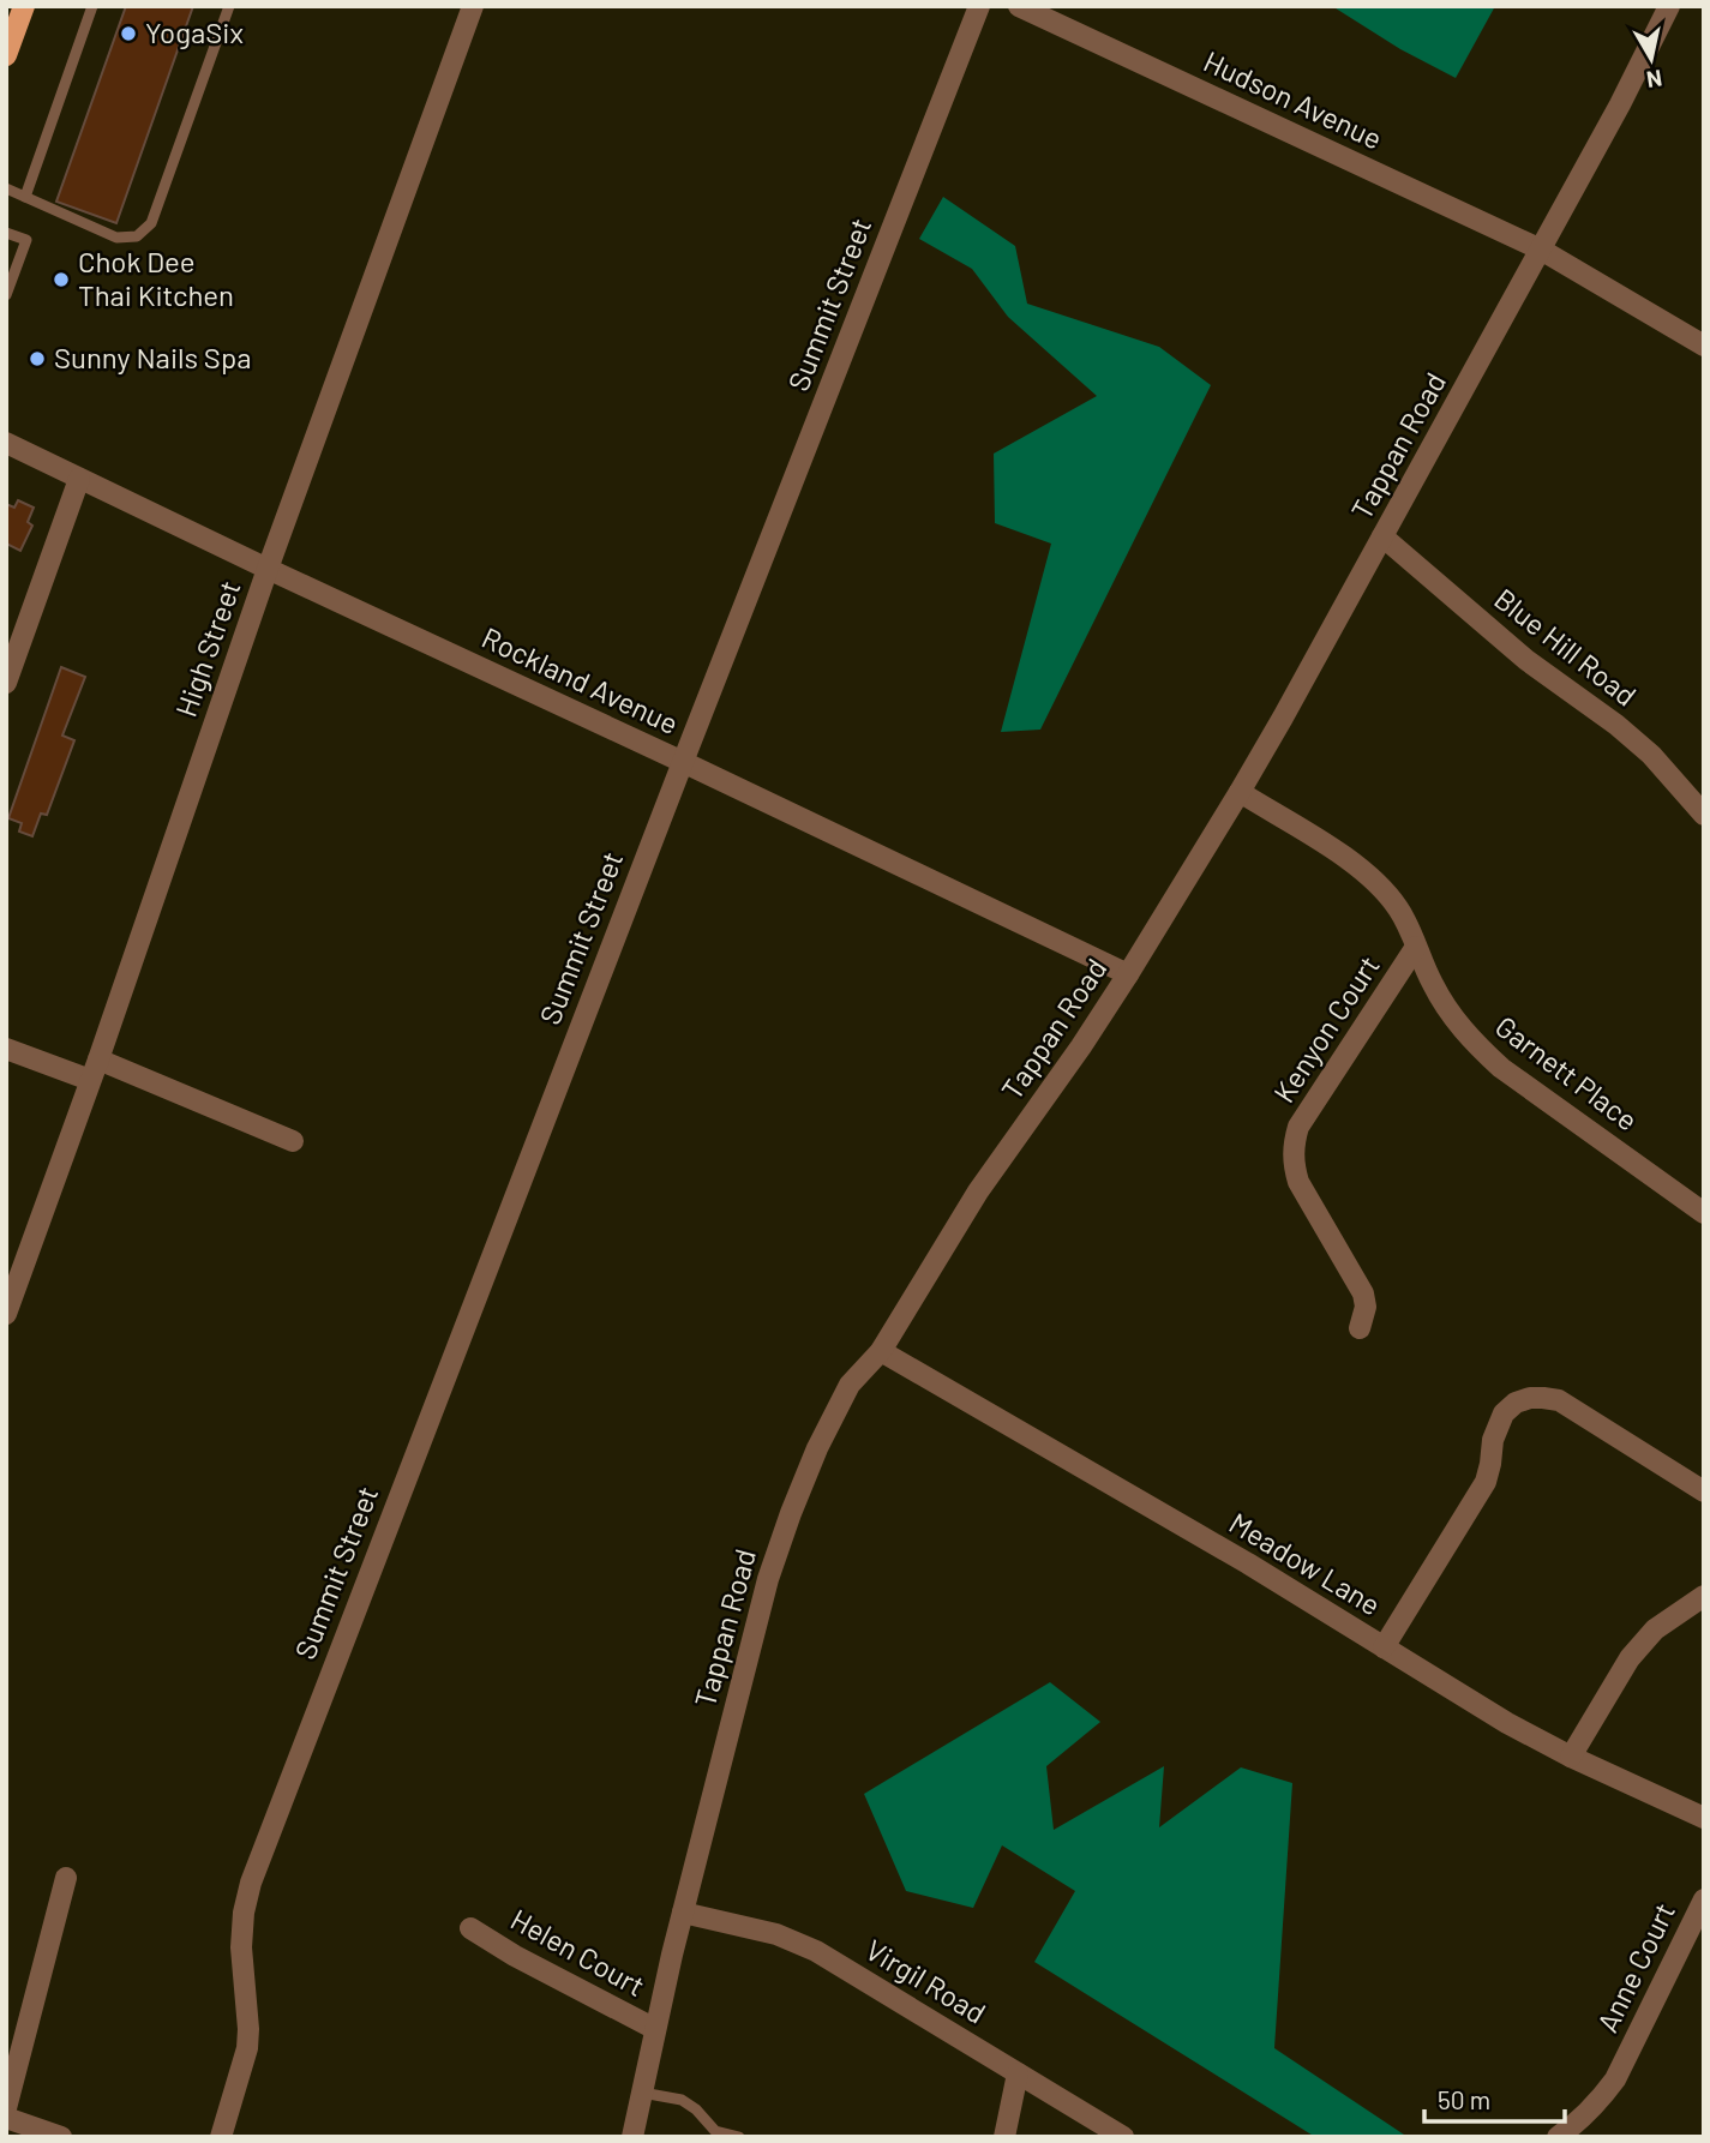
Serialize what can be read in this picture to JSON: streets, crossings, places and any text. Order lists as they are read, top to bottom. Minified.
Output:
{"streets":{"street":["Hudson Avenue","Summit Street","Tappan Road","Blue Hill Road","High Street","Rockland Avenue","Kenyon Court","Garnett Place","Meadow Lane","Helen Court","Anne Court","Virgil Road"]},"crossings":[["Hudson Avenue","Tappan Road"],["Summit Street","Rockland Avenue"],["Tappan Road","Blue Hill Road"],["Tappan Road","Rockland Avenue"],["Tappan Road","Garnett Place"],["Tappan Road","Meadow Lane"],["Tappan Road","Helen Court"],["Tappan Road","Virgil Road"],["High Street","Rockland Avenue"],["Kenyon Court","Garnett Place"]],"places":["YogaSix","Chok Dee Thai Kitchen","Sunny Nails Spa"],"scale_bar":"50 m","north":"bottom"}
